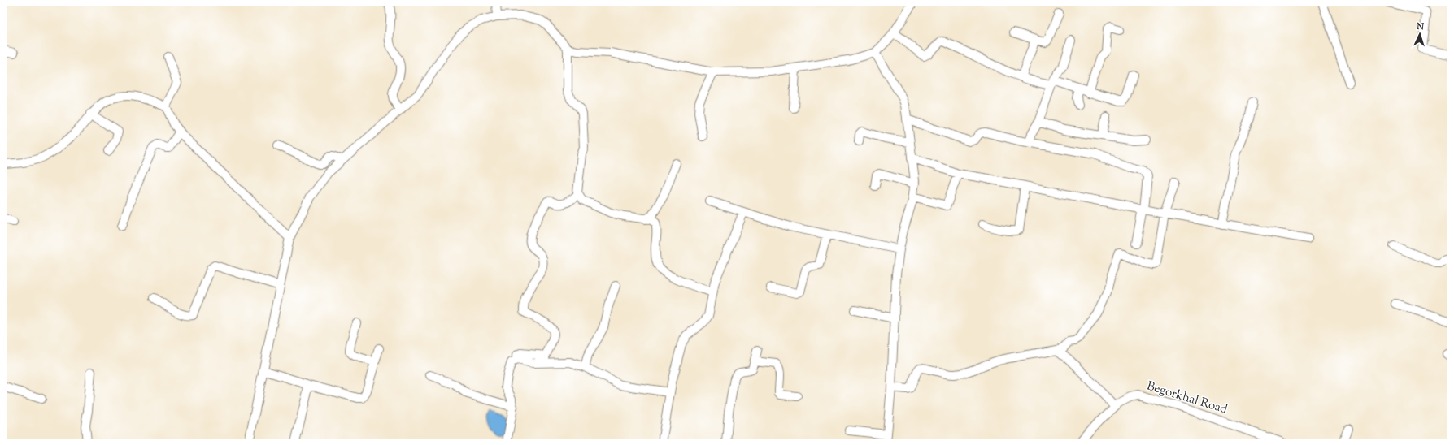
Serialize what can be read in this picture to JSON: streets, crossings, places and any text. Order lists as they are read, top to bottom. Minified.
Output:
{"streets":{"street":["Begorkhal Road"]},"north":"top"}
